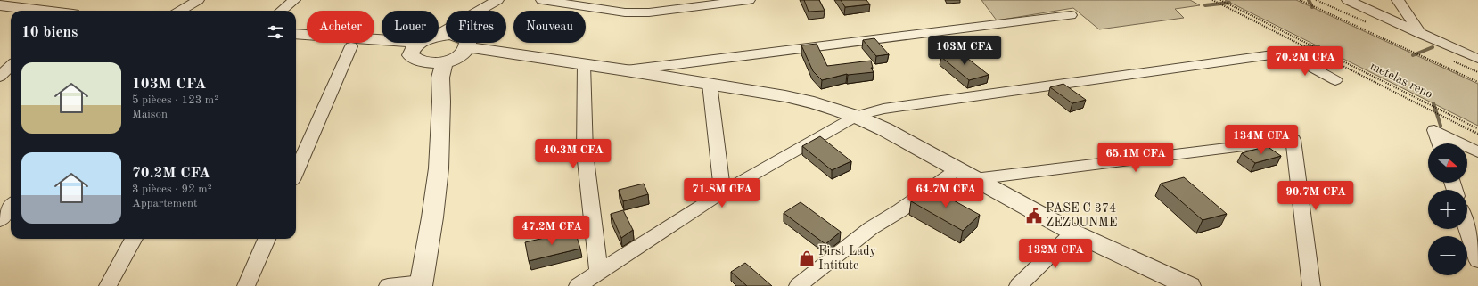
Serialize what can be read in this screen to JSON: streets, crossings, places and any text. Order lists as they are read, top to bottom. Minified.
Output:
{"streets":{"path":["metelas reno"]},"places":{"public building":["PASE C 374 ZEZOUNME"],"shop":["First Lady Intitute"]},"north":"right","page":{"chip":["Acheter","Louer","Filtres","Nouveau"],"heading":"10 biens","price":["103M CFA","70.2M CFA","134M CFA","40.3M CFA","65.1M CFA","71.8M CFA","64.7M CFA","90.7M CFA","47.2M CFA","132M CFA"],"list":[{"name":"103M CFA","note":"5 pièces · 123 m² · Maison"},{"name":"70.2M CFA","note":"3 pièces · 92 m² · Appartement"}],"map_buttons":["+","−"]}}
